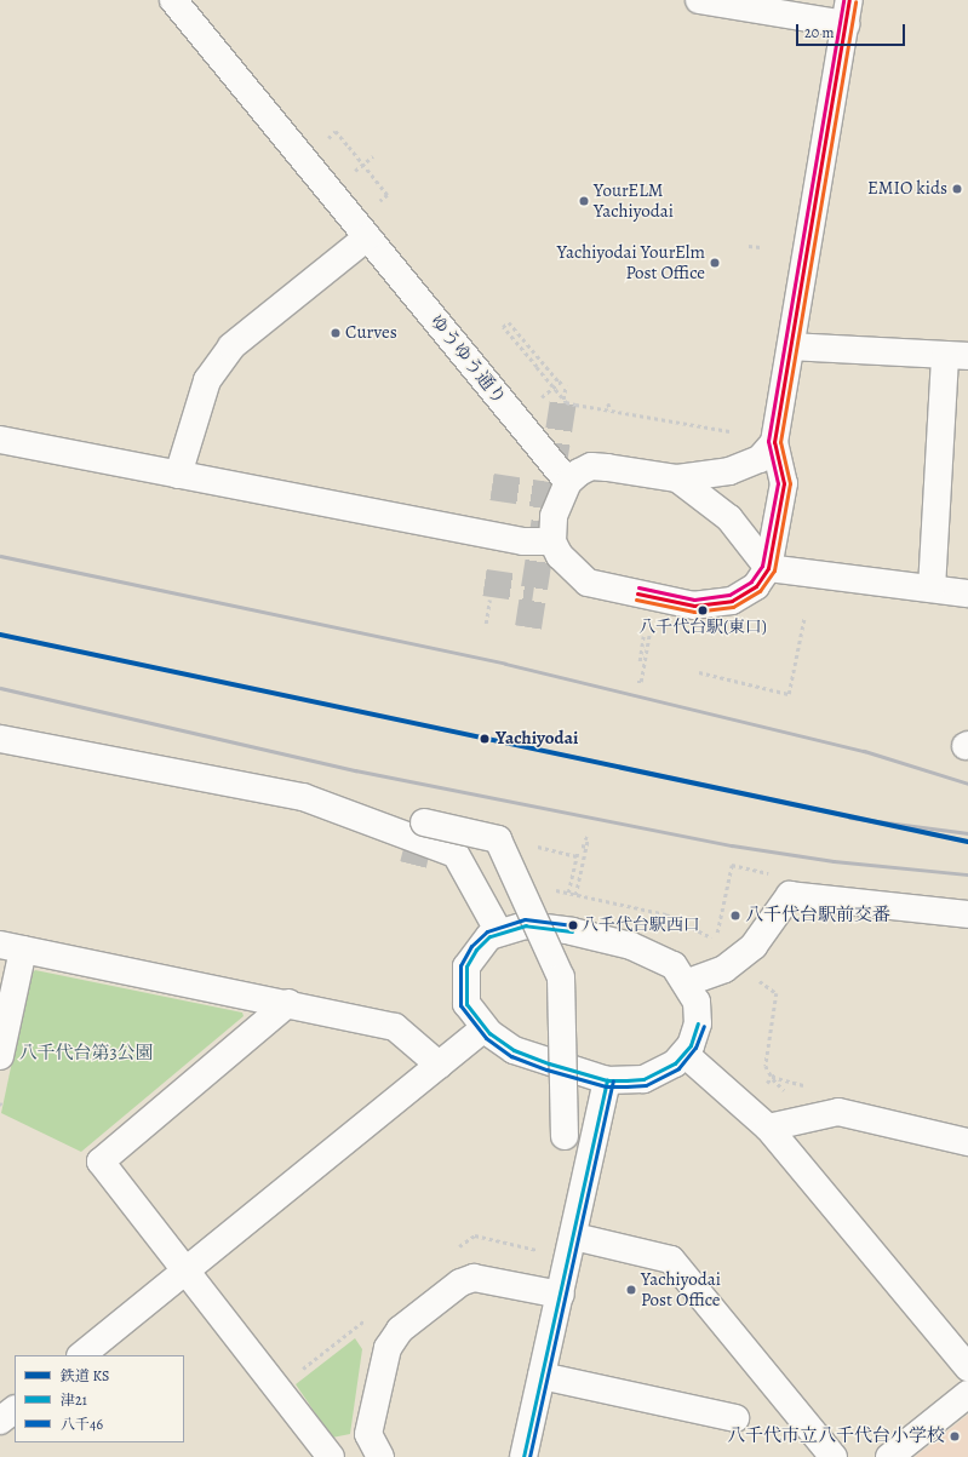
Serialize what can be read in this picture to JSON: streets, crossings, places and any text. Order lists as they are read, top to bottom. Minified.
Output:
{"streets":{"street":["ゆうゆう通り"]},"parks":["八千代台第3公園"],"places":["EMIO kids","YourELM Yachiyodai","Yachiyodai YourElm Post Office","Curves","八千代台駅(東口)","Yachiyodai","八千代台駅前交番","八千代台駅西口","Yachiyodai Post Office","八千代市立八千代台小学校"],"lines":["rail line KS","transit line 八千46","transit line 津21"],"legend":["鉄道 KS","津21","八千46"],"scale_bar":"20 m"}
